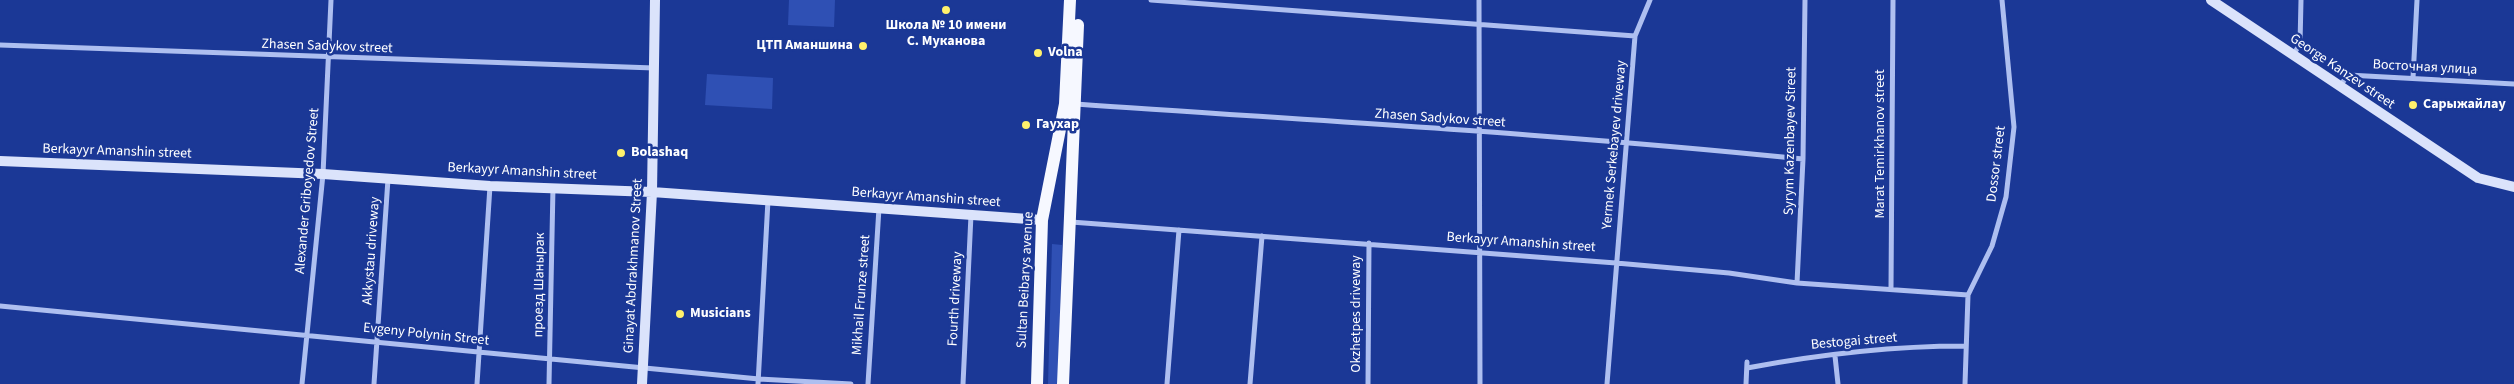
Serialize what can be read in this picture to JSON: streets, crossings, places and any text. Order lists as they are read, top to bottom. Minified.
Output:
{"streets":{"main road":["Sultan Beibarys avenue"],"street":["Zhasen Sadykov street","Восточная улица","George Kanzev street","Syrym Kazenbayev Street","Marat Temirkhanov street","Yermek Serkebayev driveway","Berkayyr Amanshin street","Dossor street","Alexander Griboyedov Street","Akkystau driveway","Ginayat Abdrakhmanov Street","проезд Шанырак","Mikhail Frunze street","Fourth driveway","Okzhetpes driveway","Evgeny Polynin Street","Bestogai street"]},"crossings":[["Zhasen Sadykov street","Syrym Kazenbayev Street"],["Zhasen Sadykov street","Yermek Serkebayev driveway"],["Zhasen Sadykov street","Alexander Griboyedov Street"],["Zhasen Sadykov street","Ginayat Abdrakhmanov Street"],["Восточная улица","George Kanzev street"],["Syrym Kazenbayev Street","Berkayyr Amanshin street"],["Marat Temirkhanov street","Berkayyr Amanshin street"],["Yermek Serkebayev driveway","Berkayyr Amanshin street"],["Berkayyr Amanshin street","Dossor street"],["Berkayyr Amanshin street","Alexander Griboyedov Street"],["Berkayyr Amanshin street","Akkystau driveway"],["Berkayyr Amanshin street","Ginayat Abdrakhmanov Street"],["Berkayyr Amanshin street","Sultan Beibarys avenue"],["Berkayyr Amanshin street","проезд Шанырак"],["Berkayyr Amanshin street","Mikhail Frunze street"],["Berkayyr Amanshin street","Fourth driveway"],["Berkayyr Amanshin street","Okzhetpes driveway"],["Alexander Griboyedov Street","Evgeny Polynin Street"],["Akkystau driveway","Evgeny Polynin Street"],["Ginayat Abdrakhmanov Street","Evgeny Polynin Street"],["проезд Шанырак","Evgeny Polynin Street"]],"places":["Школа № 10 имени С. Муканова","ЦТП Аманшина","Volna","Сарыжайлау","Гаухар","Bolashaq","Musicians"]}
